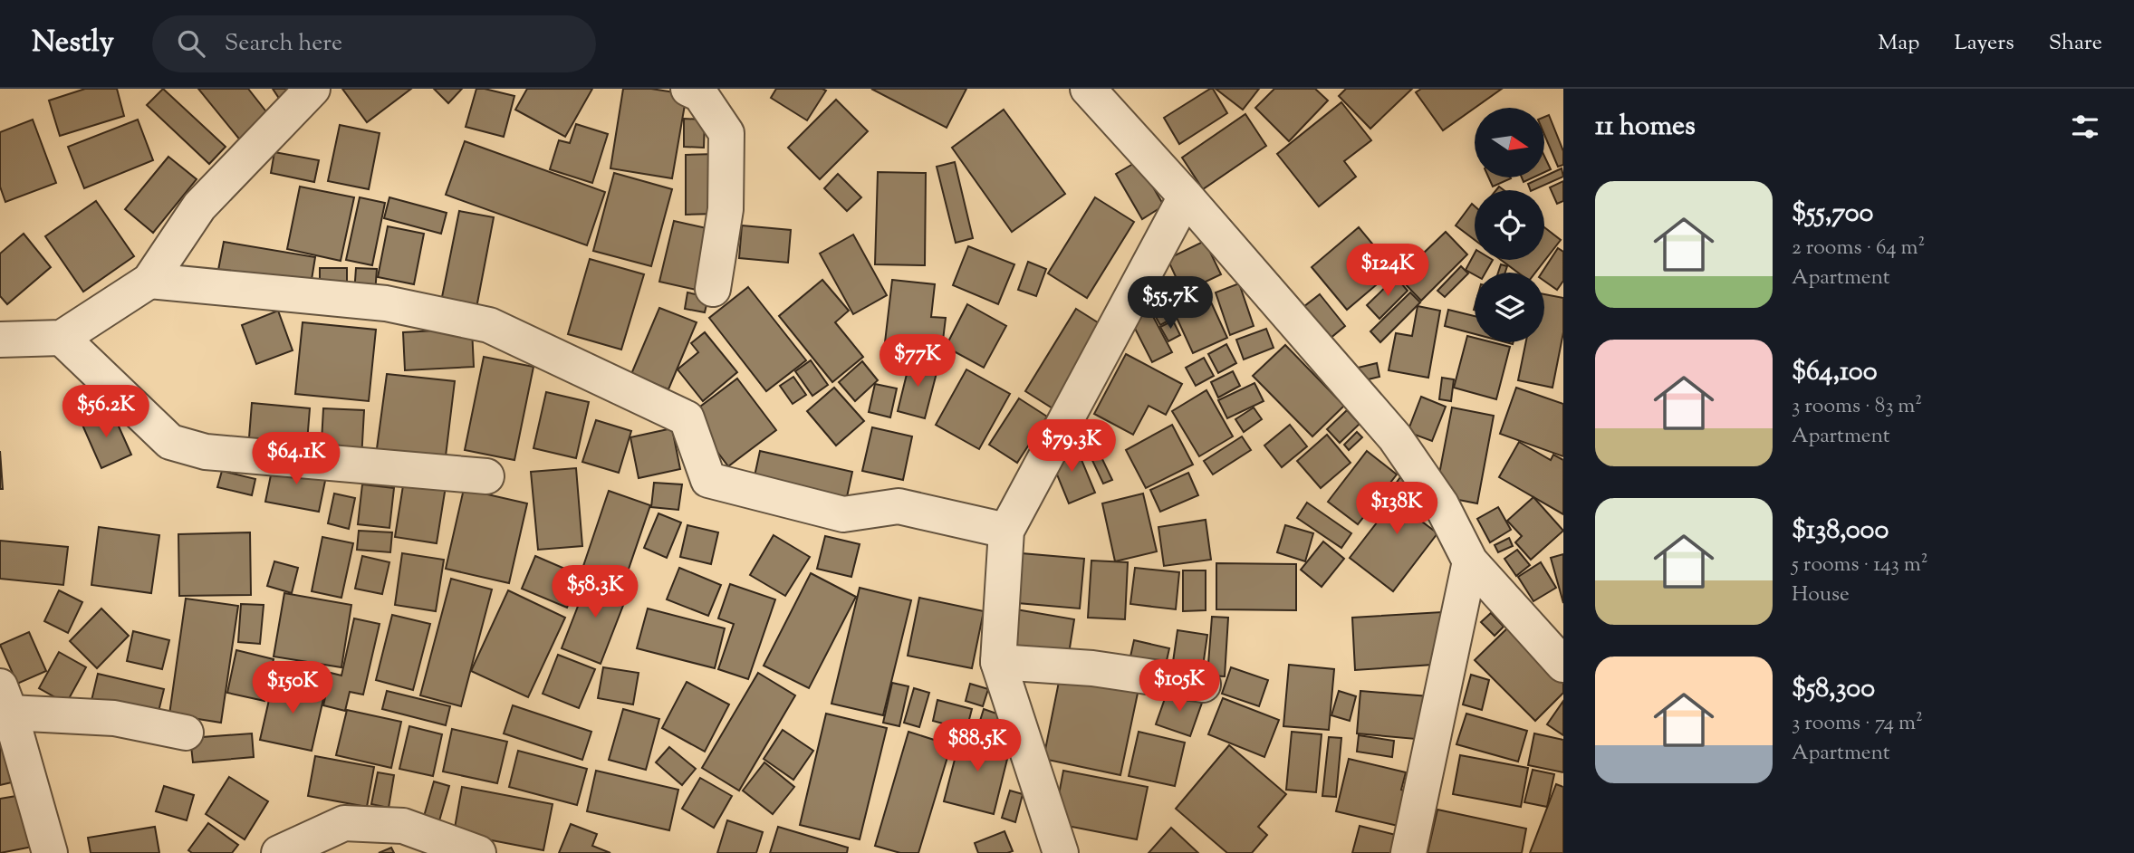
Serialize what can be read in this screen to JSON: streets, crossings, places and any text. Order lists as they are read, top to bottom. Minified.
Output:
{"north":"right","page":{"header":"Nestly","search":"Search here","nav":["Map","Layers","Share"],"heading":"11 homes","list":[{"name":"$55,700","note":"2 rooms · 64 m² · Apartment"},{"name":"$64,100","note":"3 rooms · 83 m² · Apartment"},{"name":"$138,000","note":"5 rooms · 143 m² · House"},{"name":"$58,300","note":"3 rooms · 74 m² · Apartment"}],"price":["$124K","$55.7K","$77K","$56.2K","$79.3K","$64.1K","$138K","$58.3K","$105K","$150K","$88.5K"]}}
